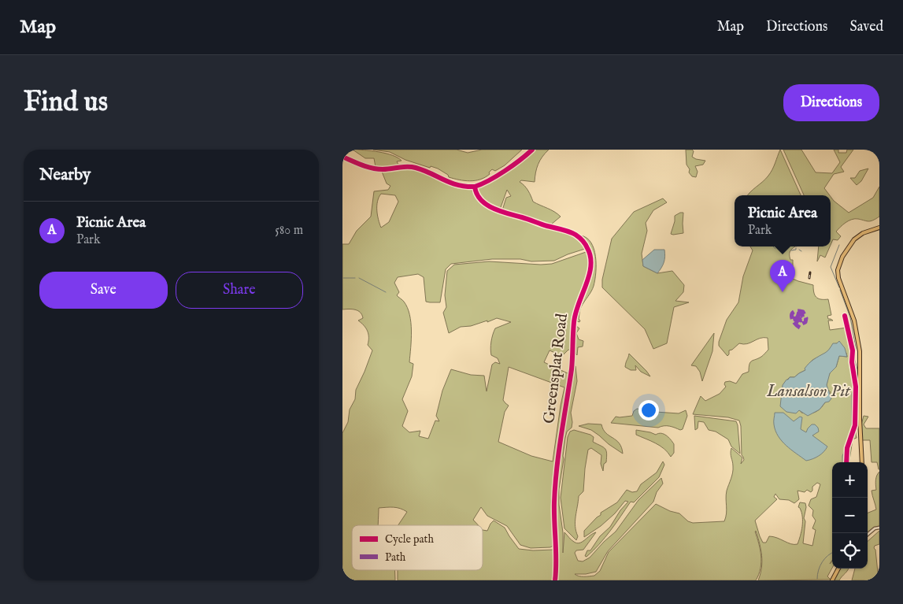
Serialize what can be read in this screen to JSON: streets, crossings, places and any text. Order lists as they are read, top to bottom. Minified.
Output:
{"streets":{"street":["Greensplat Road"]},"water":["Lansalson Pit"],"legend":["Cycle path","Path"],"page":{"header":"Map","nav":["Map","Directions","Saved"],"buttons":["Directions",["Save","Share"]],"title":"Find us","heading":"Nearby","popup":["Picnic Area","Park"],"list":[{"mark":"A","name":"Picnic Area","note":"Park","value":"580 m"}],"pins":"A","map_buttons":["+","−"]}}
